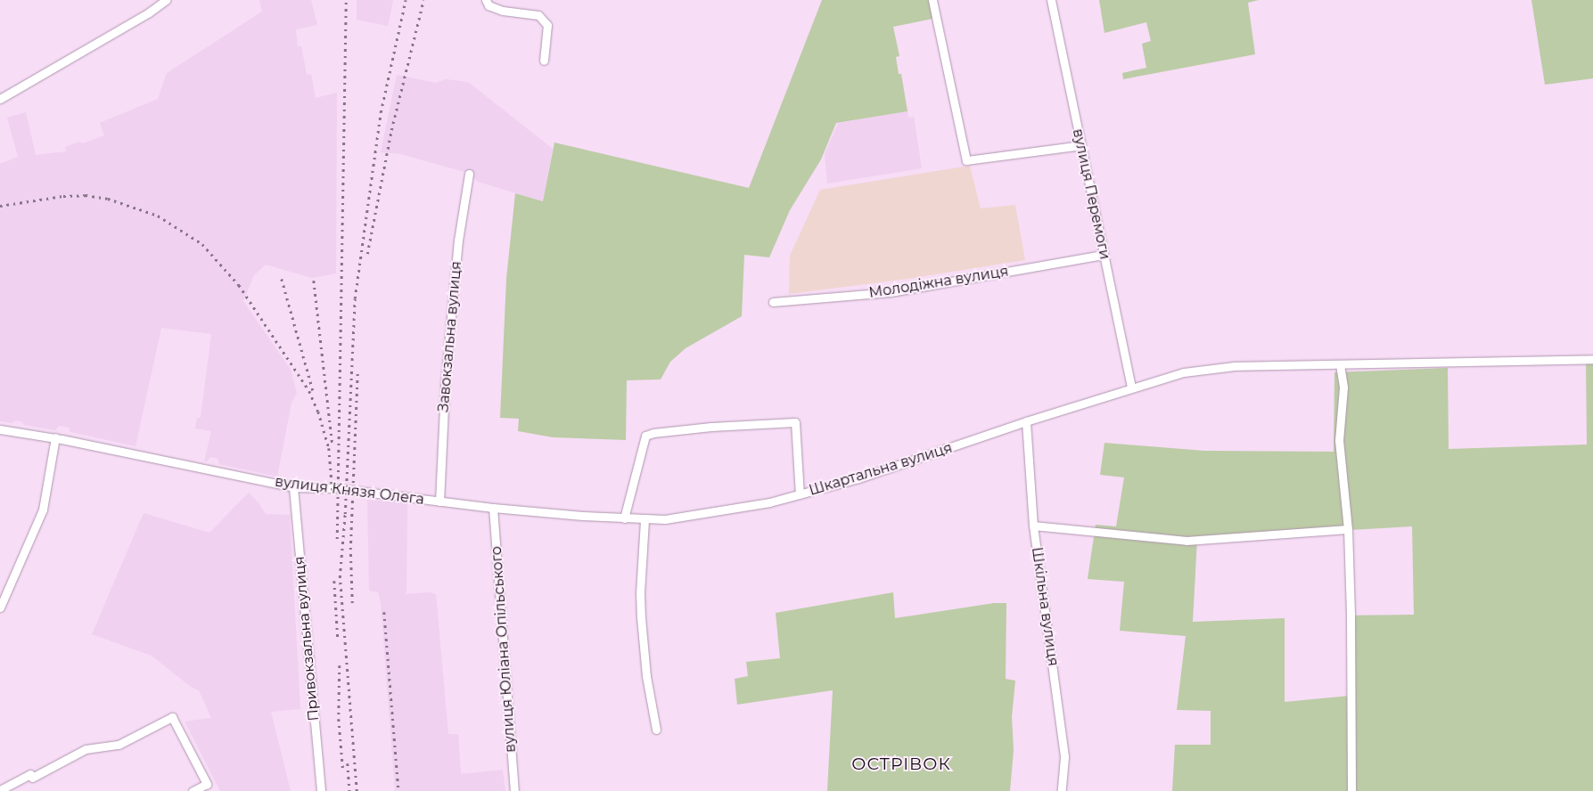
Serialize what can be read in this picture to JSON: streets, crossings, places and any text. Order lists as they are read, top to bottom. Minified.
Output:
{"streets":{"street":["вулиця Перемоги","Молодіжна вулиця","Завокзальна вулиця","Шкартальна вулиця","вулиця Князя Олега","Шкільна вулиця","Привокзальна вулиця","вулиця Юліана Опільського"]},"crossings":[["вулиця Перемоги","Молодіжна вулиця"],["вулиця Перемоги","Шкартальна вулиця"],["Завокзальна вулиця","вулиця Князя Олега"],["Шкартальна вулиця","вулиця Князя Олега"],["Шкартальна вулиця","Шкільна вулиця"],["вулиця Князя Олега","Привокзальна вулиця"],["вулиця Князя Олега","вулиця Юліана Опільського"]],"districts":["ОСТРІВОК"]}
